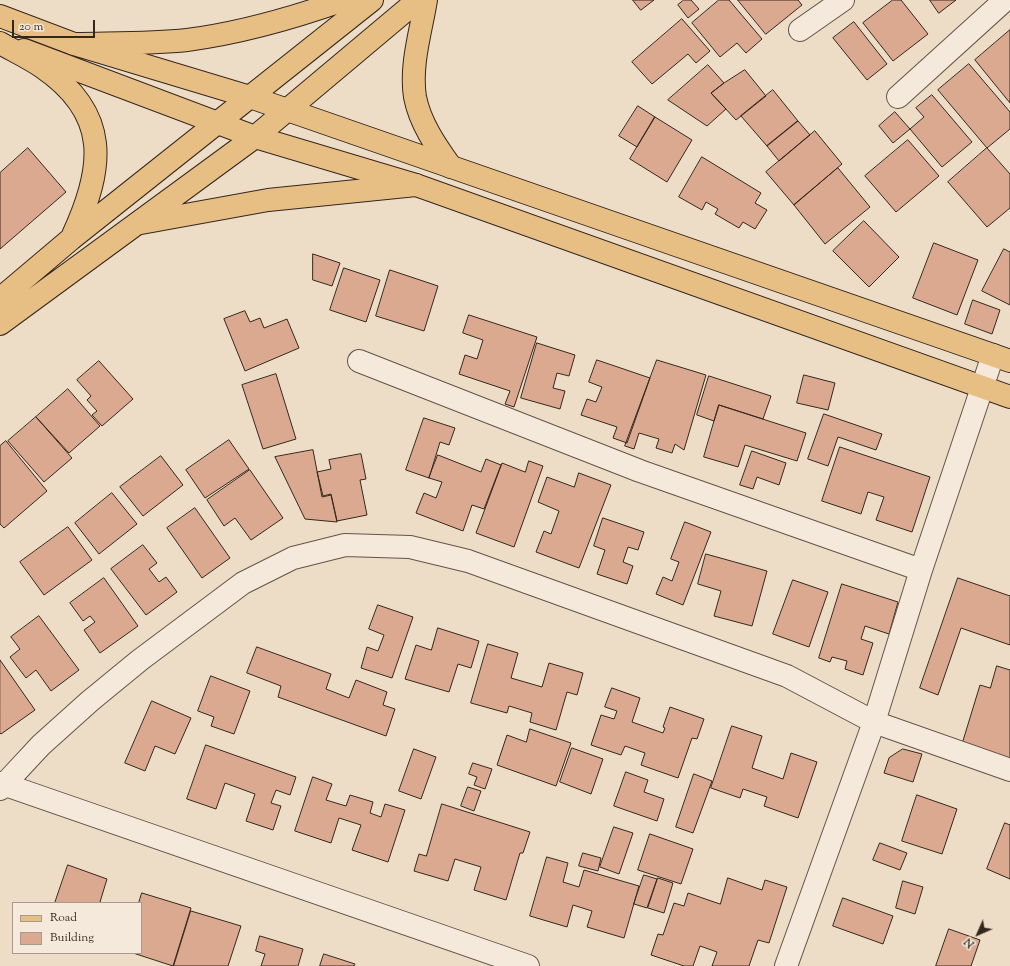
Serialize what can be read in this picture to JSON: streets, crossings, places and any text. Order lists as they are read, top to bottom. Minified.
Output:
{"legend":["Road","Building"],"scale_bar":"20 m","north":"bottom left"}
